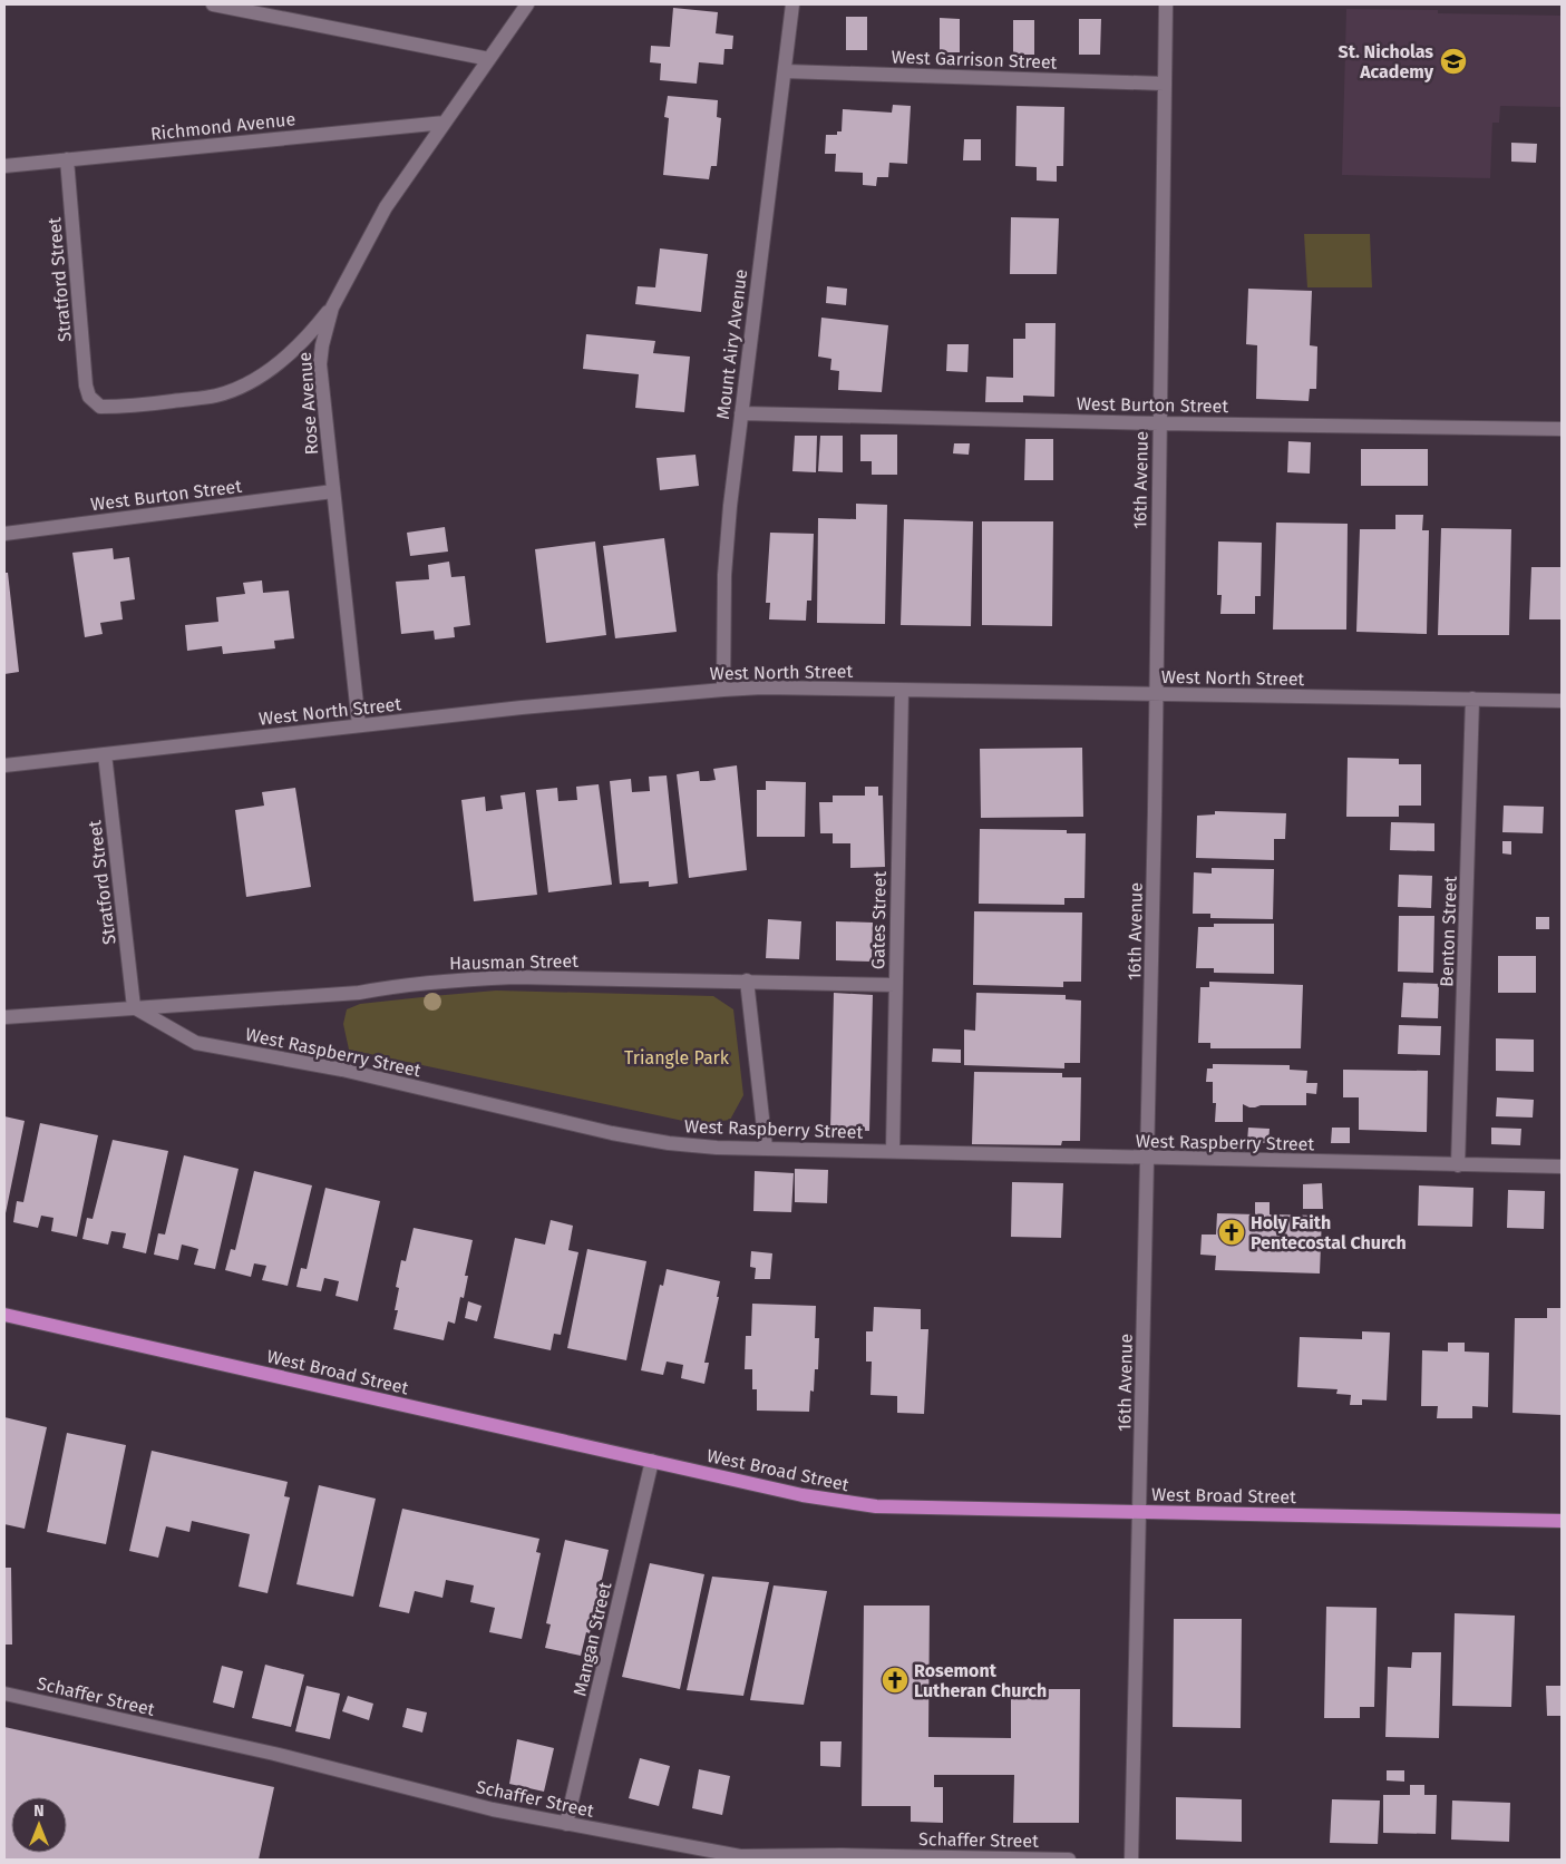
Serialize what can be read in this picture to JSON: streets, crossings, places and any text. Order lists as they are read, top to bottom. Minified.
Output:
{"streets":{"main road":["West Broad Street"],"street":["West Garrison Street","Richmond Avenue","Stratford Street","Mount Airy Avenue","Rose Avenue","West Burton Street","16th Avenue","West North Street","Gates Street","Benton Street","Hausman Street","West Raspberry Street","Mangan Street","Schaffer Street"]},"crossings":[["West Garrison Street","Mount Airy Avenue"],["West Garrison Street","16th Avenue"],["Richmond Avenue","Stratford Street"],["Richmond Avenue","Rose Avenue"],["Stratford Street","Rose Avenue"],["Stratford Street","West North Street"],["Stratford Street","Hausman Street"],["Stratford Street","West Raspberry Street"],["Mount Airy Avenue","West Burton Street"],["Mount Airy Avenue","West North Street"],["Rose Avenue","West Burton Street"],["Rose Avenue","West North Street"],["West Burton Street","16th Avenue"],["16th Avenue","West North Street"],["16th Avenue","West Raspberry Street"],["16th Avenue","West Broad Street"],["West North Street","Gates Street"],["West North Street","Benton Street"],["Gates Street","Hausman Street"],["Gates Street","West Raspberry Street"],["Benton Street","West Raspberry Street"],["Hausman Street","West Raspberry Street"],["West Broad Street","Mangan Street"],["Mangan Street","Schaffer Street"]],"parks":["Triangle Park"],"places":{"school or university":["St. Nicholas Academy"],"church":["Holy Faith Pentecostal Church","Rosemont Lutheran Church"]},"north":"top"}
